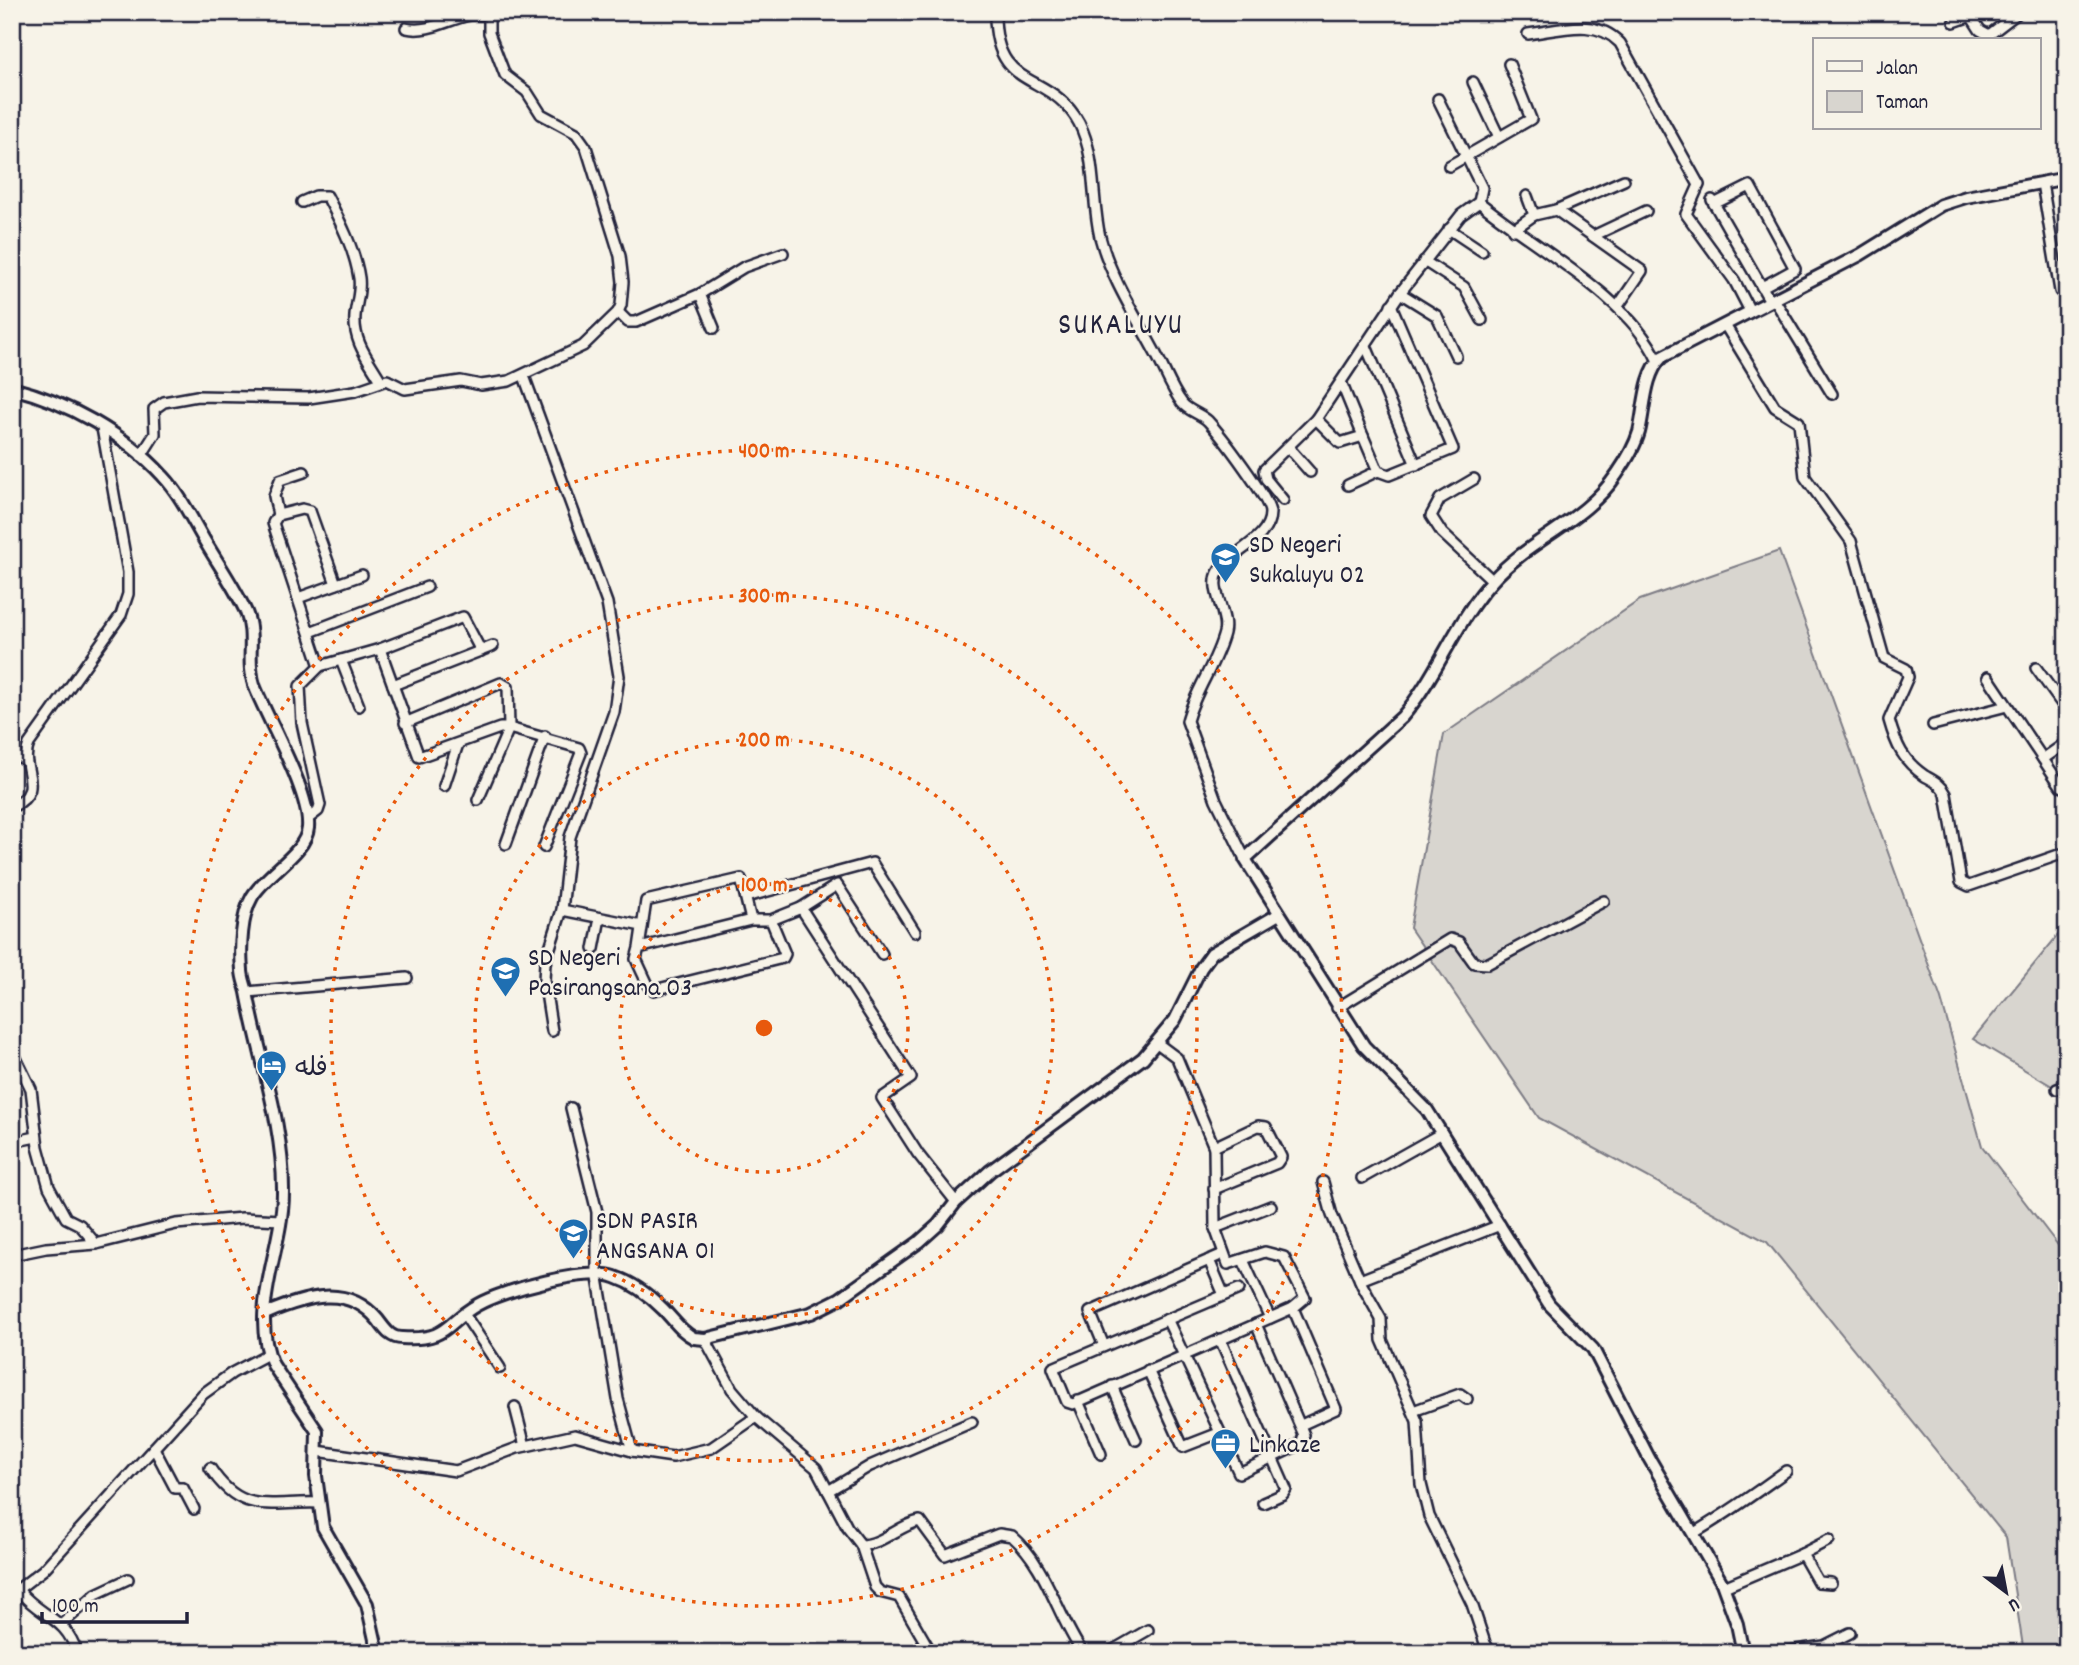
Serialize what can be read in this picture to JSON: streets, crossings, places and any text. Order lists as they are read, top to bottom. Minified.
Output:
{"districts":["SUKALUYU"],"places":{"school or university":["SD Negeri Sukaluyu 02","SD Negeri Pasirangsana 03","SDN PASIR ANGSANA 01"],"hotel":["فله"],"office":["Linkaze"]},"legend":["Jalan","Taman"],"scale_bar":"100 m","north":"bottom right","rings":["400 m","300 m","200 m","100 m"]}
